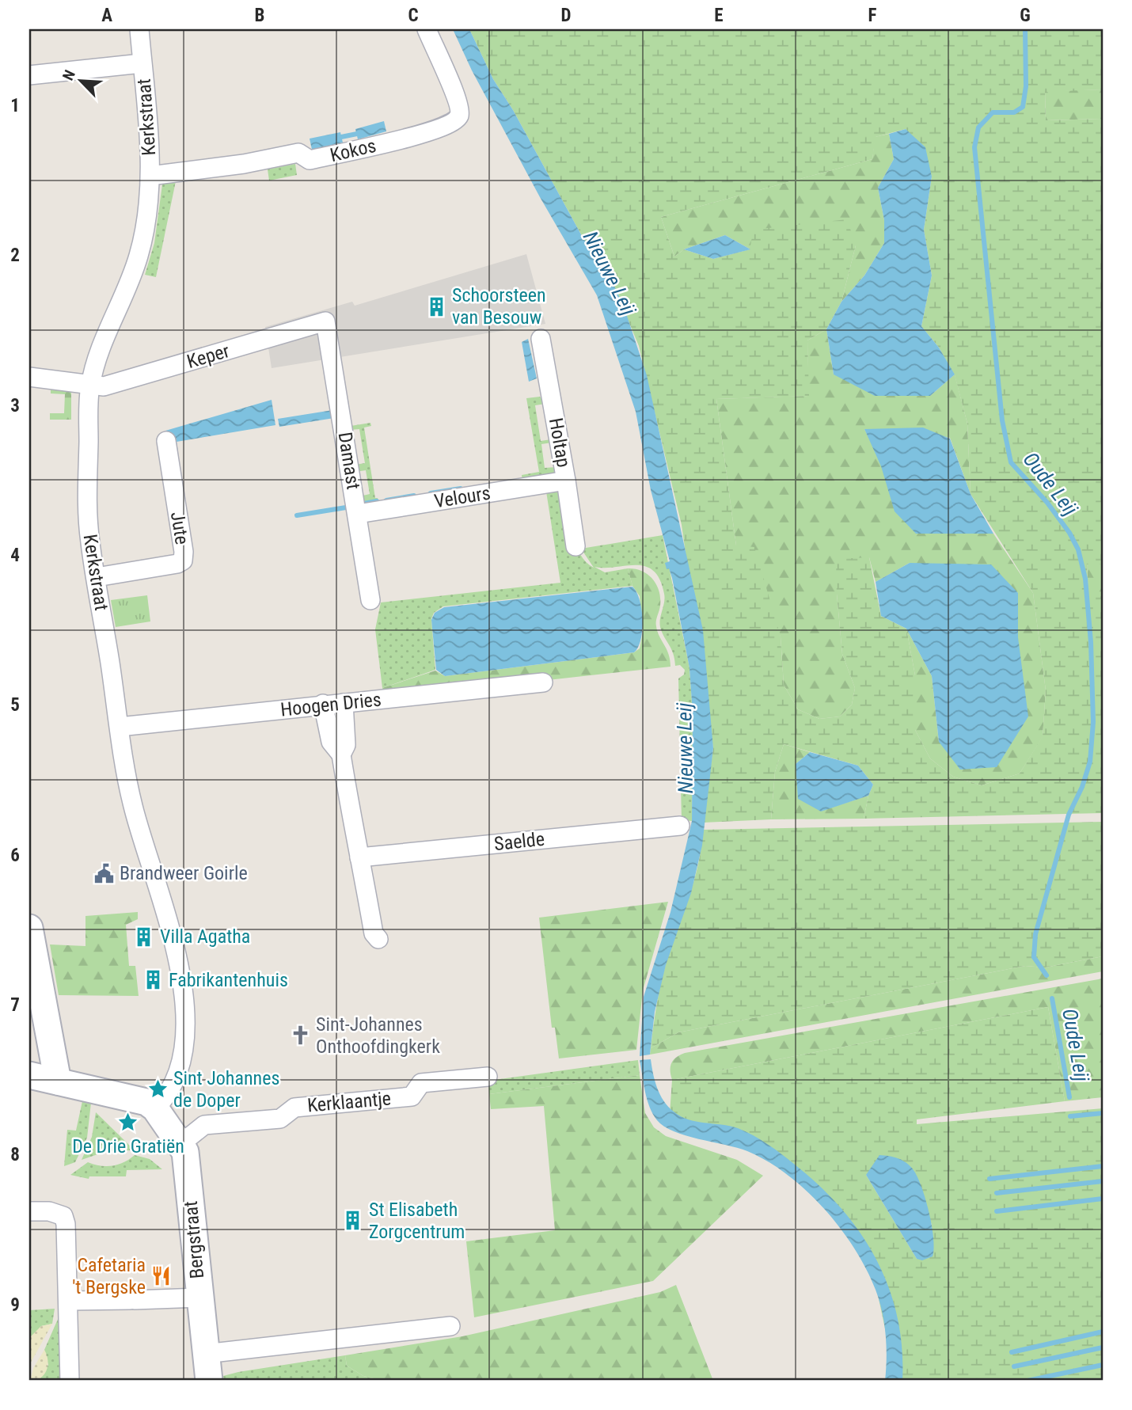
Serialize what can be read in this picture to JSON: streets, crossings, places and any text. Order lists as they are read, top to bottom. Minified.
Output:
{"streets":{"street":["Kerkstraat","Kokos","Keper","Holtap","Damast","Velours","Jute","Hoogen Dries","Saelde","Kerklaantje","Bergstraat"]},"crossings":[["Kerkstraat","Kokos"],["Kerkstraat","Keper"],["Kerkstraat","Jute"],["Kerkstraat","Hoogen Dries"],["Kerkstraat","Bergstraat"],["Keper","Damast"],["Holtap","Velours"],["Damast","Velours"],["Kerklaantje","Bergstraat"]],"water":["Nieuwe Leij","Oude Leij"],"places":{"building":["Schoorsteen van Besouw","Villa Agatha","Fabrikantenhuis","St Elisabeth Zorgcentrum"],"public building":["Brandweer Goirle"],"church":["Sint-Johannes Onthoofdingkerk"],"place":["Sint Johannes de Doper","De Drie Gratiën"],"restaurant":["Cafetaria 't Bergske"]},"north":"top left","grid":{"columns":["A","B","C","D","E","F","G"],"rows":["1","2","3","4","5","6","7","8","9"]}}
